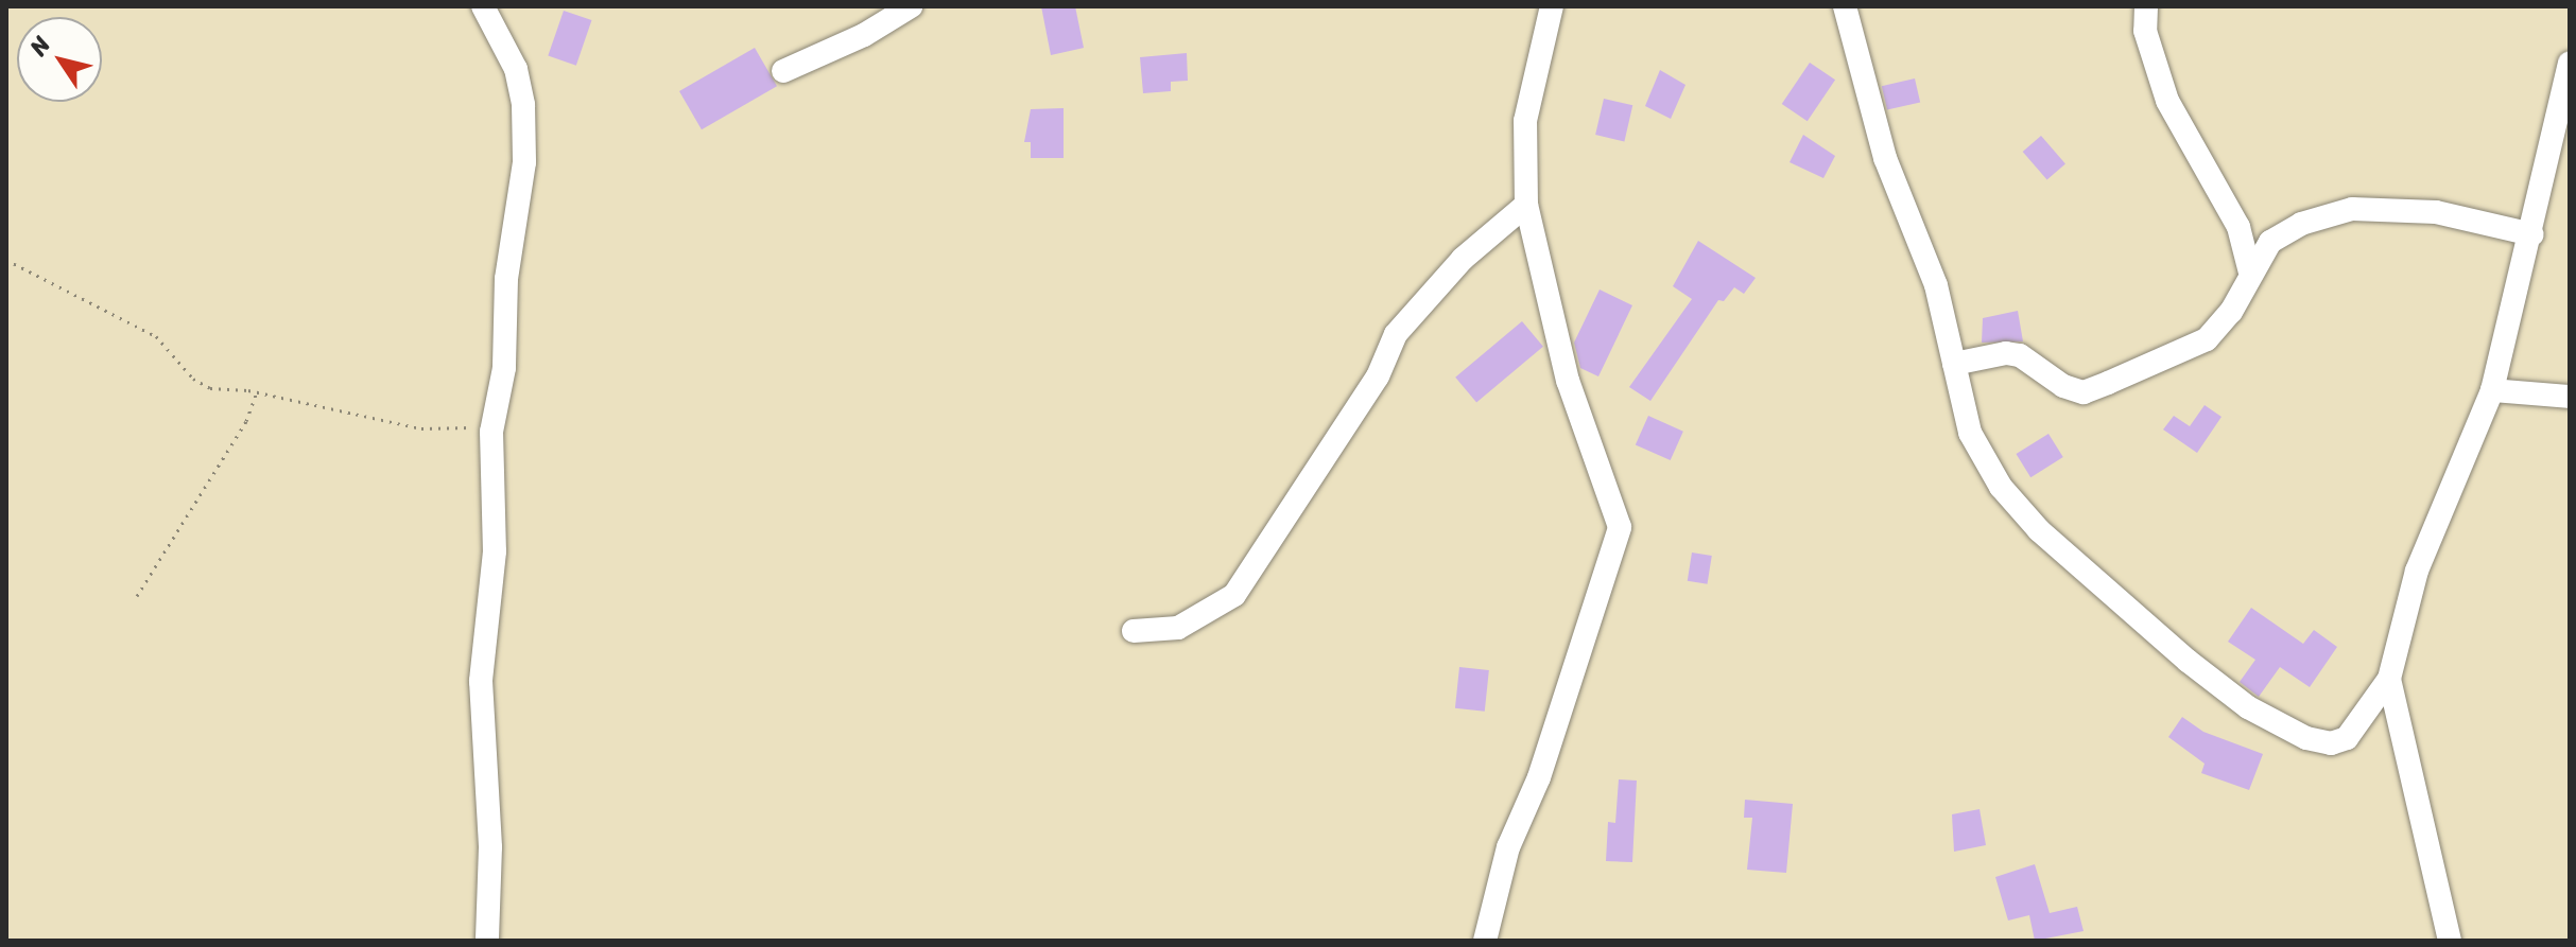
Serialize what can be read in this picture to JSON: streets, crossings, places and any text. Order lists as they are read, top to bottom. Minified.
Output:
{"north":"top left"}
